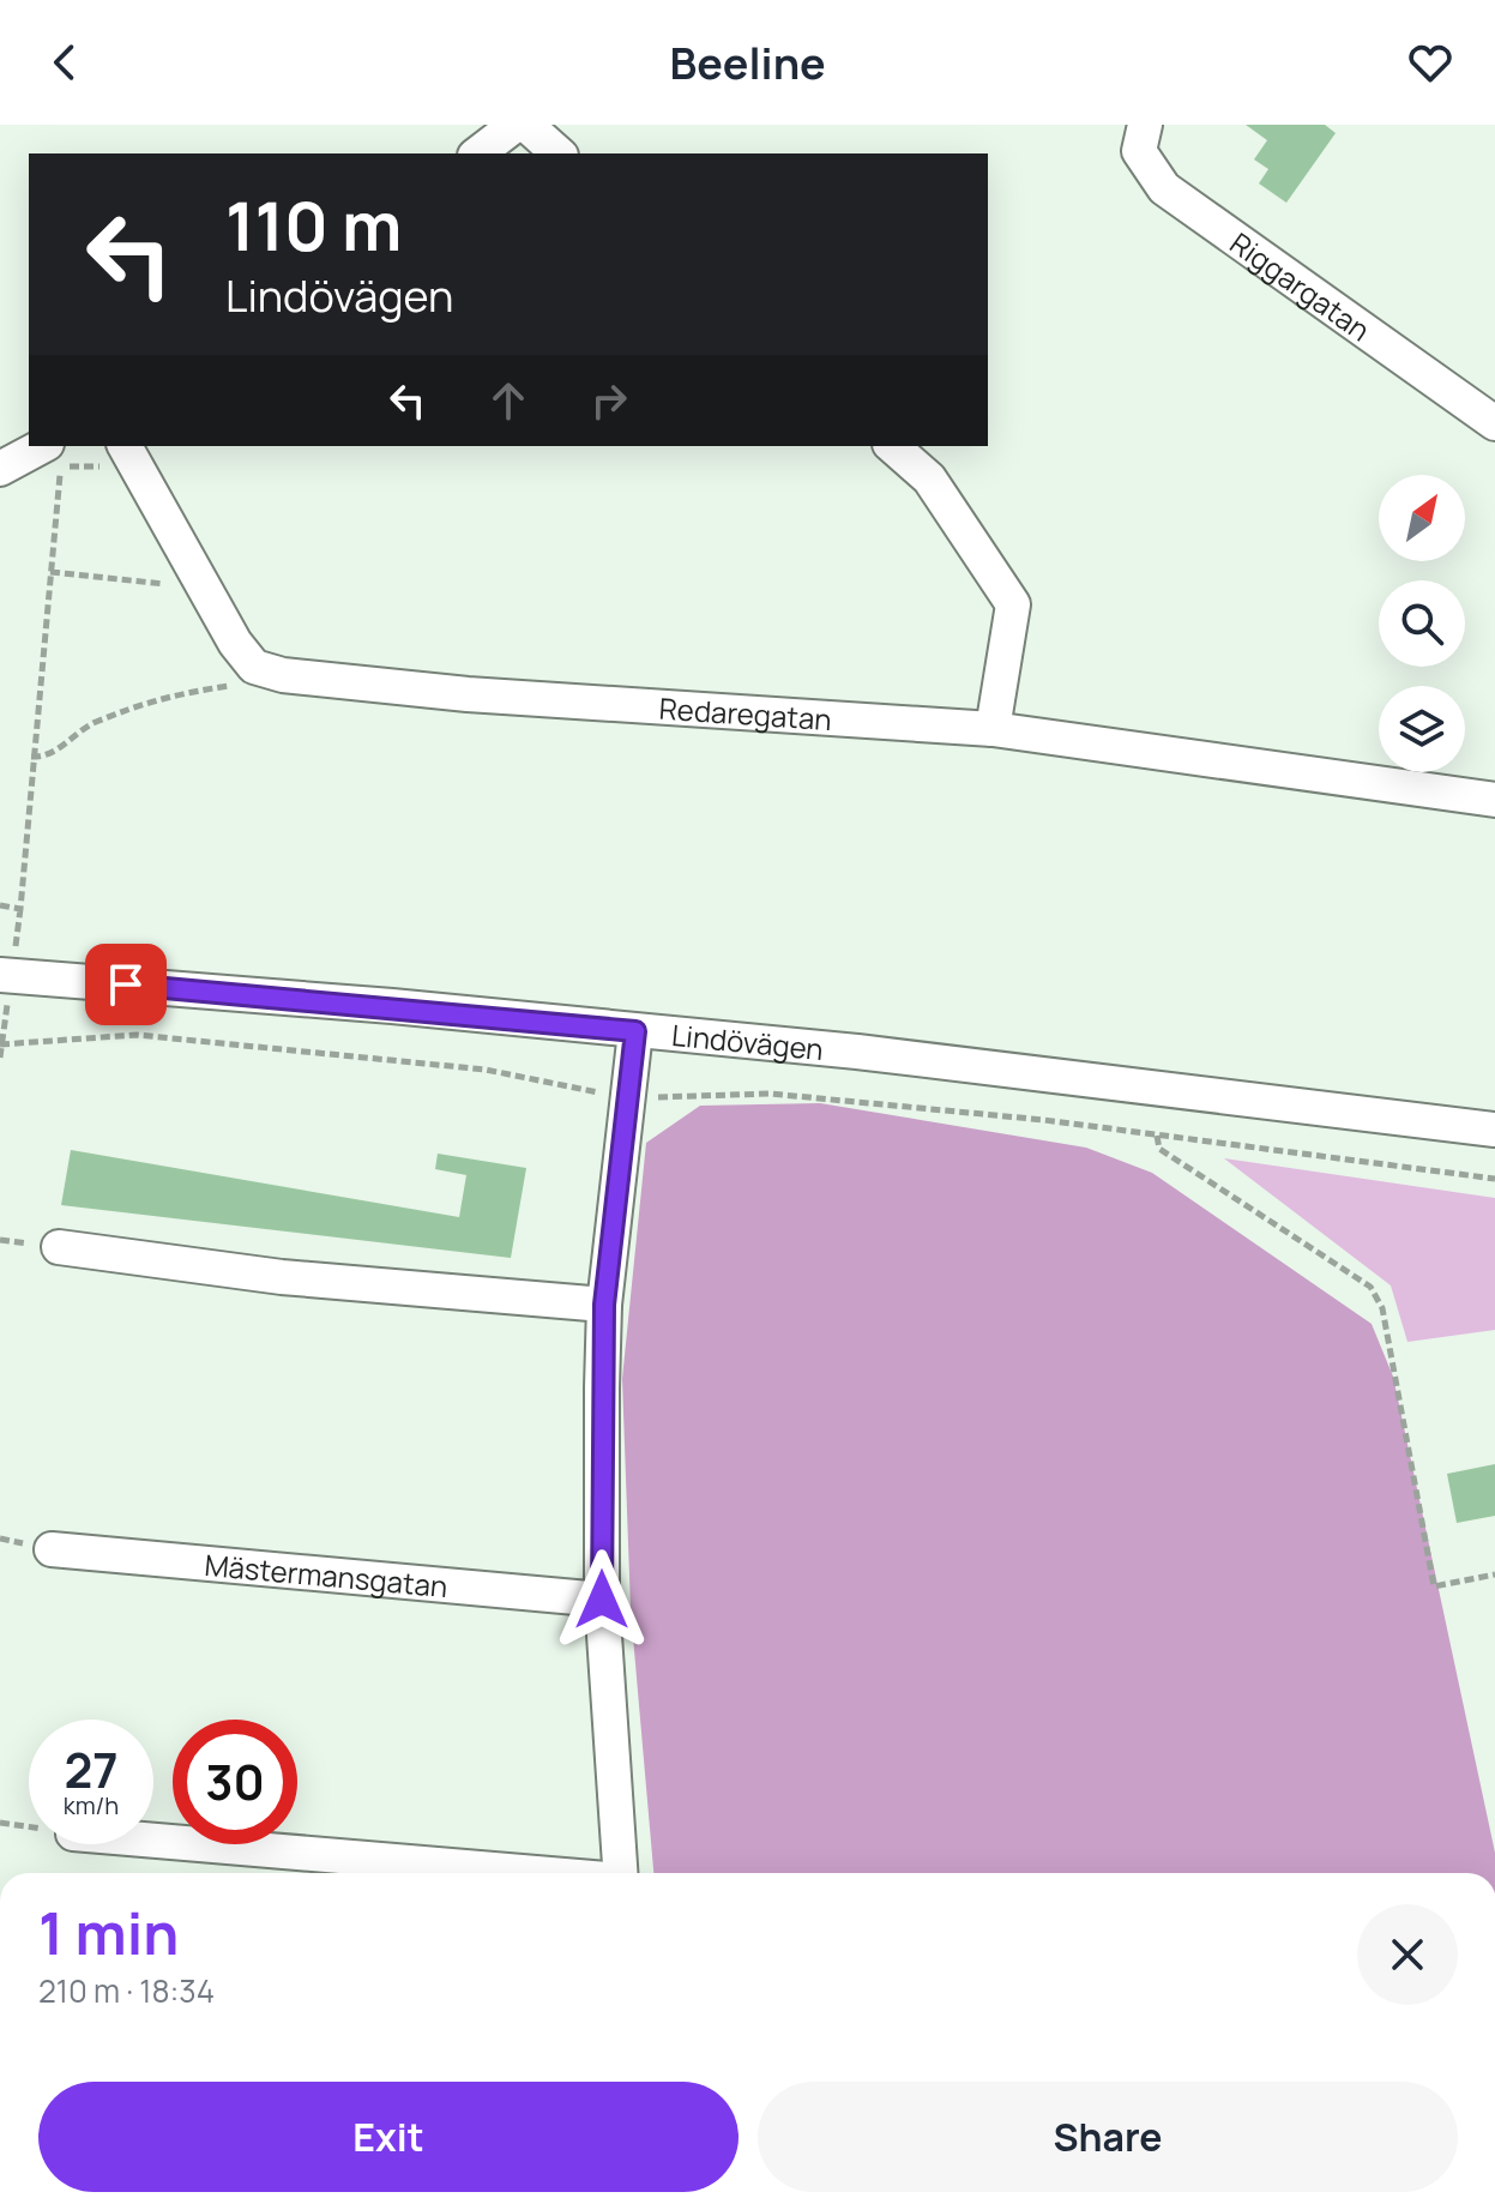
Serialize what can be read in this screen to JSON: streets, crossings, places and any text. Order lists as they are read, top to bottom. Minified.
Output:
{"streets":{"street":["Riggargatan","Redaregatan","Lindövägen","Mästermansgatan"]},"north":"top right","page":{"header":"Beeline","turn":["110 m","Lindövägen"],"speed":"27 km/h","limit":"30","heading":["1 min","210 m · 18:34"],"buttons":["Exit","Share"]}}
